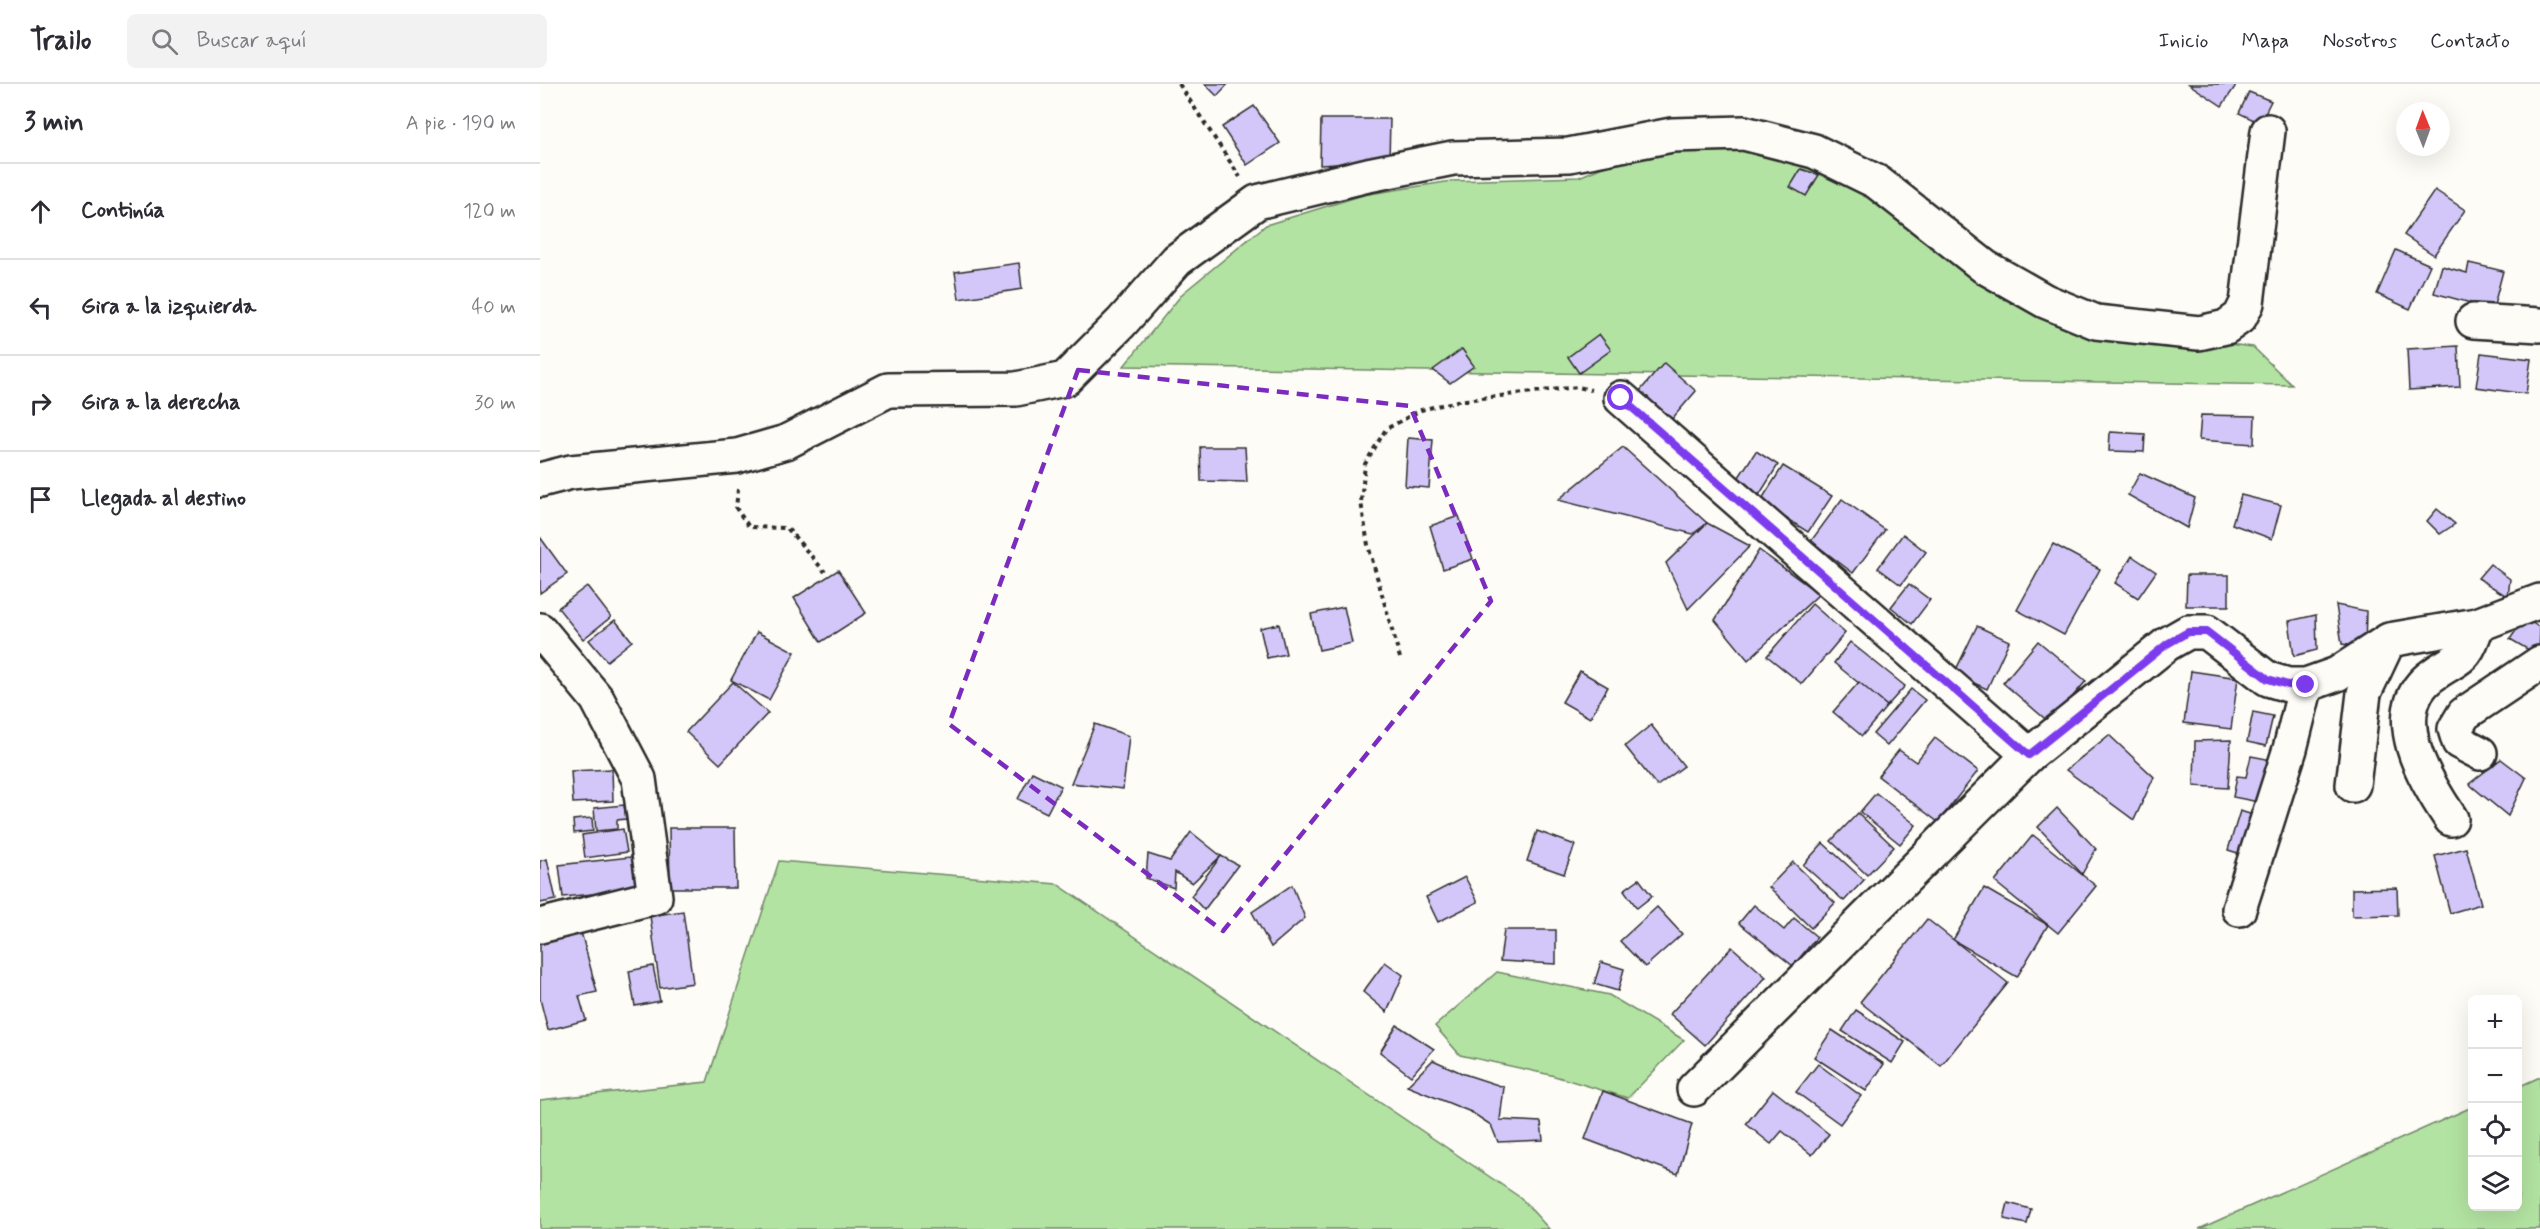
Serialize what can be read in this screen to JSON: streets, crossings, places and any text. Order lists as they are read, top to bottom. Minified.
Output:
{"north":"top","page":{"header":"Trailo","search":"Buscar aquí","nav":["Inicio","Mapa","Nosotros","Contacto"],"heading":["3 min","A pie · 190 m"],"list":[["Continúa","120 m"],["Gira a la izquierda","40 m"],["Gira a la derecha","30 m"],"Llegada al destino"],"map_buttons":["+","−"]}}
